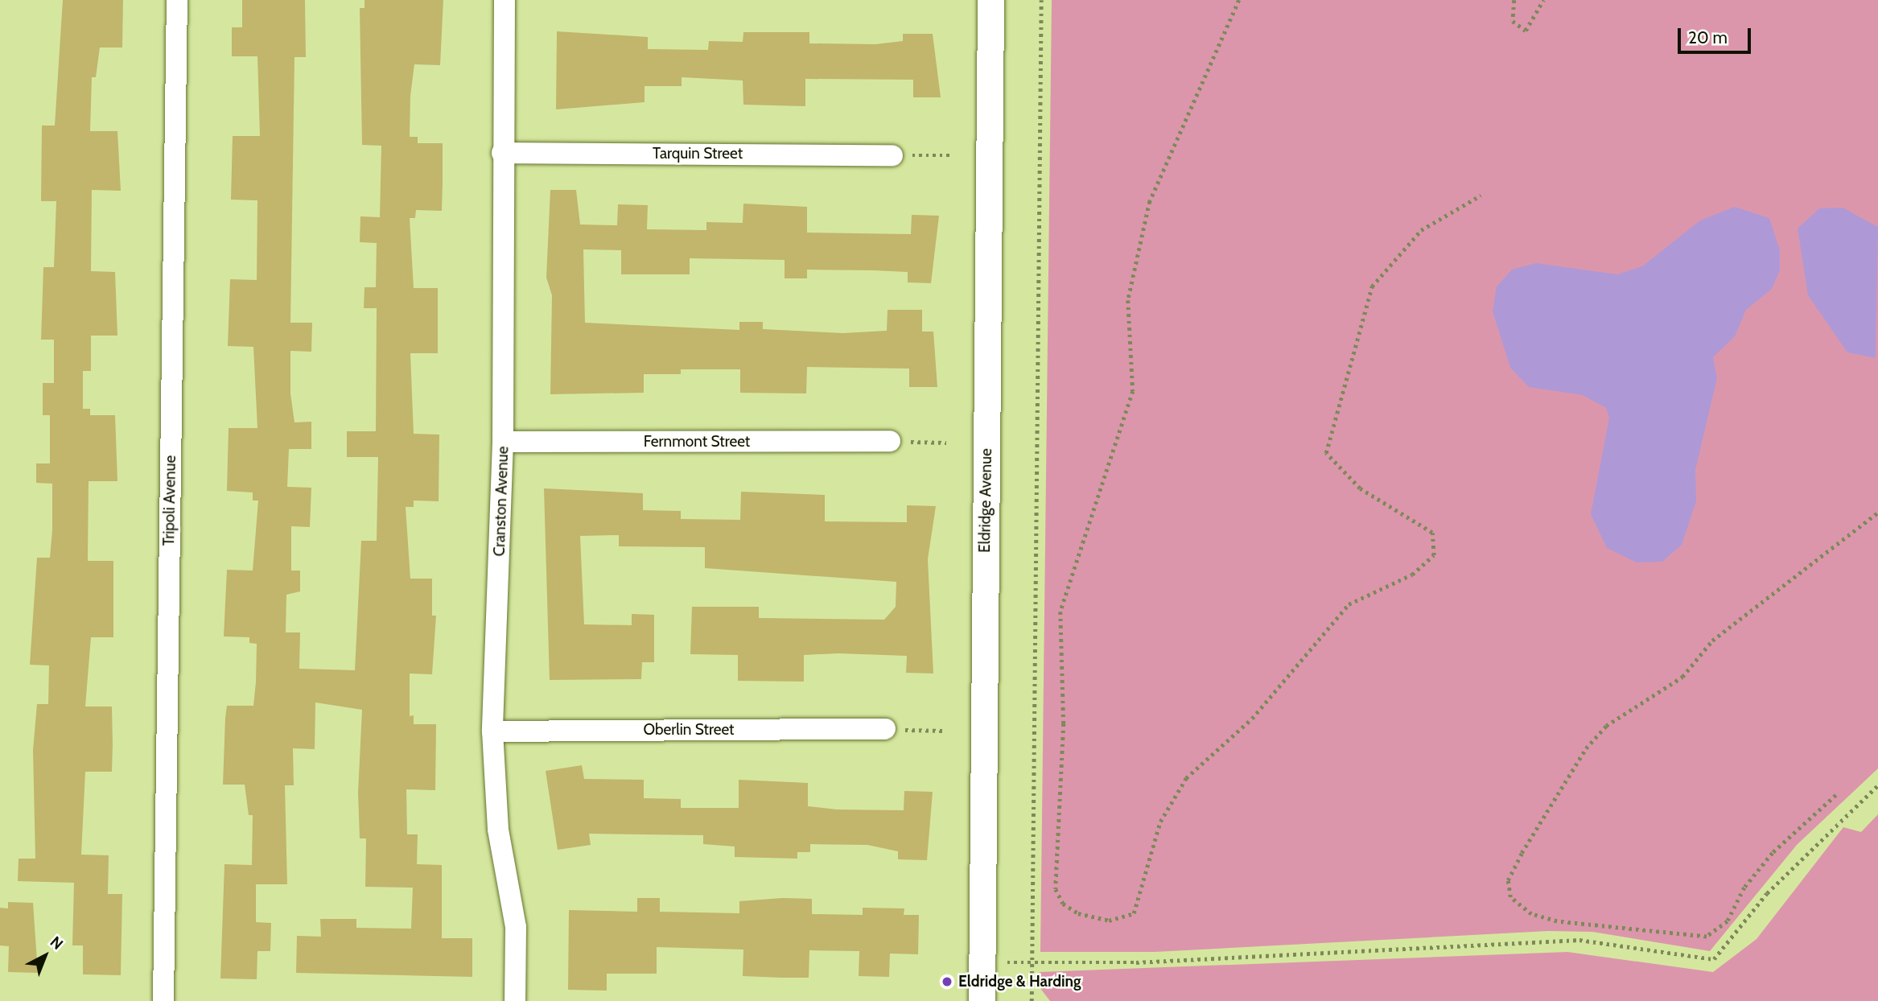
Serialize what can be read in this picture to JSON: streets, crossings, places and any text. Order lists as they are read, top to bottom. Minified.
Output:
{"streets":{"street":["Tarquin Street","Fernmont Street","Tripoli Avenue","Eldridge Avenue","Cranston Avenue","Oberlin Street"]},"crossings":[["Tarquin Street","Cranston Avenue"],["Fernmont Street","Cranston Avenue"],["Cranston Avenue","Oberlin Street"]],"places":["Eldridge & Harding"],"scale_bar":"20 m","north":"top right"}
